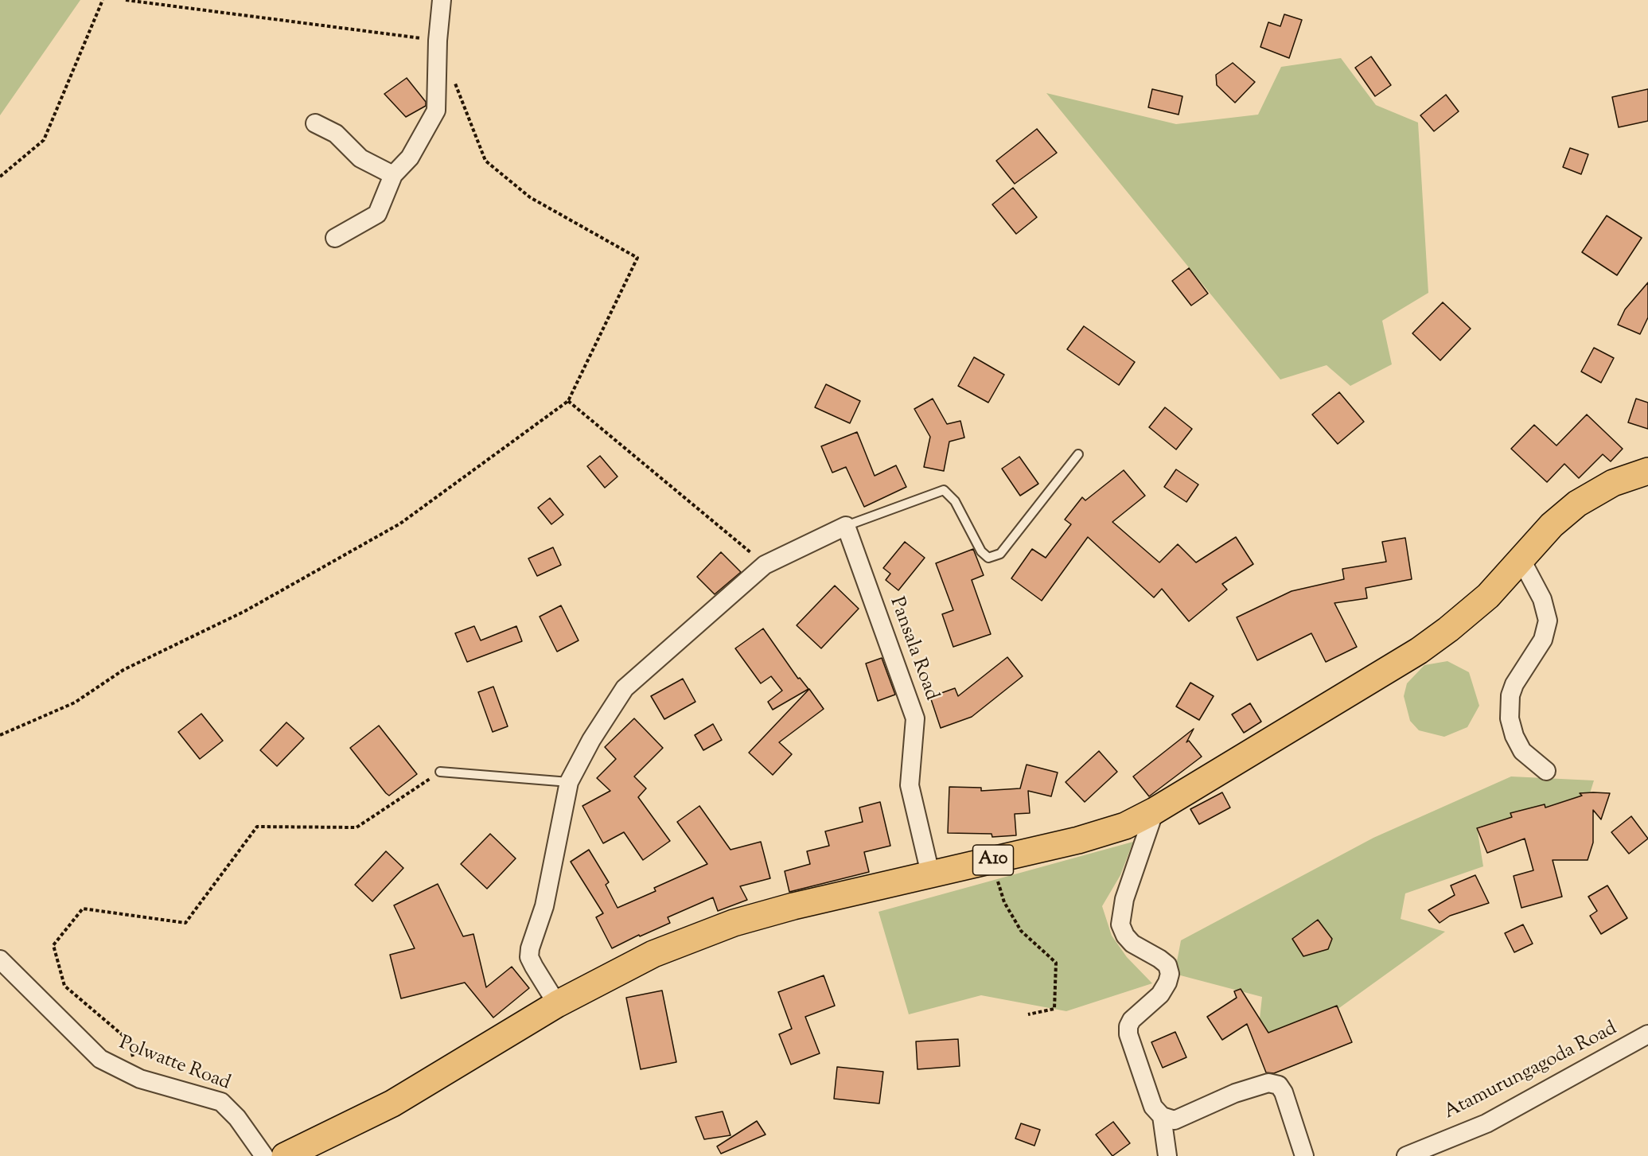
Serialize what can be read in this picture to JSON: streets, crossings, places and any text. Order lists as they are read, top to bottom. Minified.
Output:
{"streets":{"highway":["A10"],"street":["Pansala Road","Polwatte Road","Atamurungagoda Road"]},"crossings":[["Pansala Road","A10"]]}
